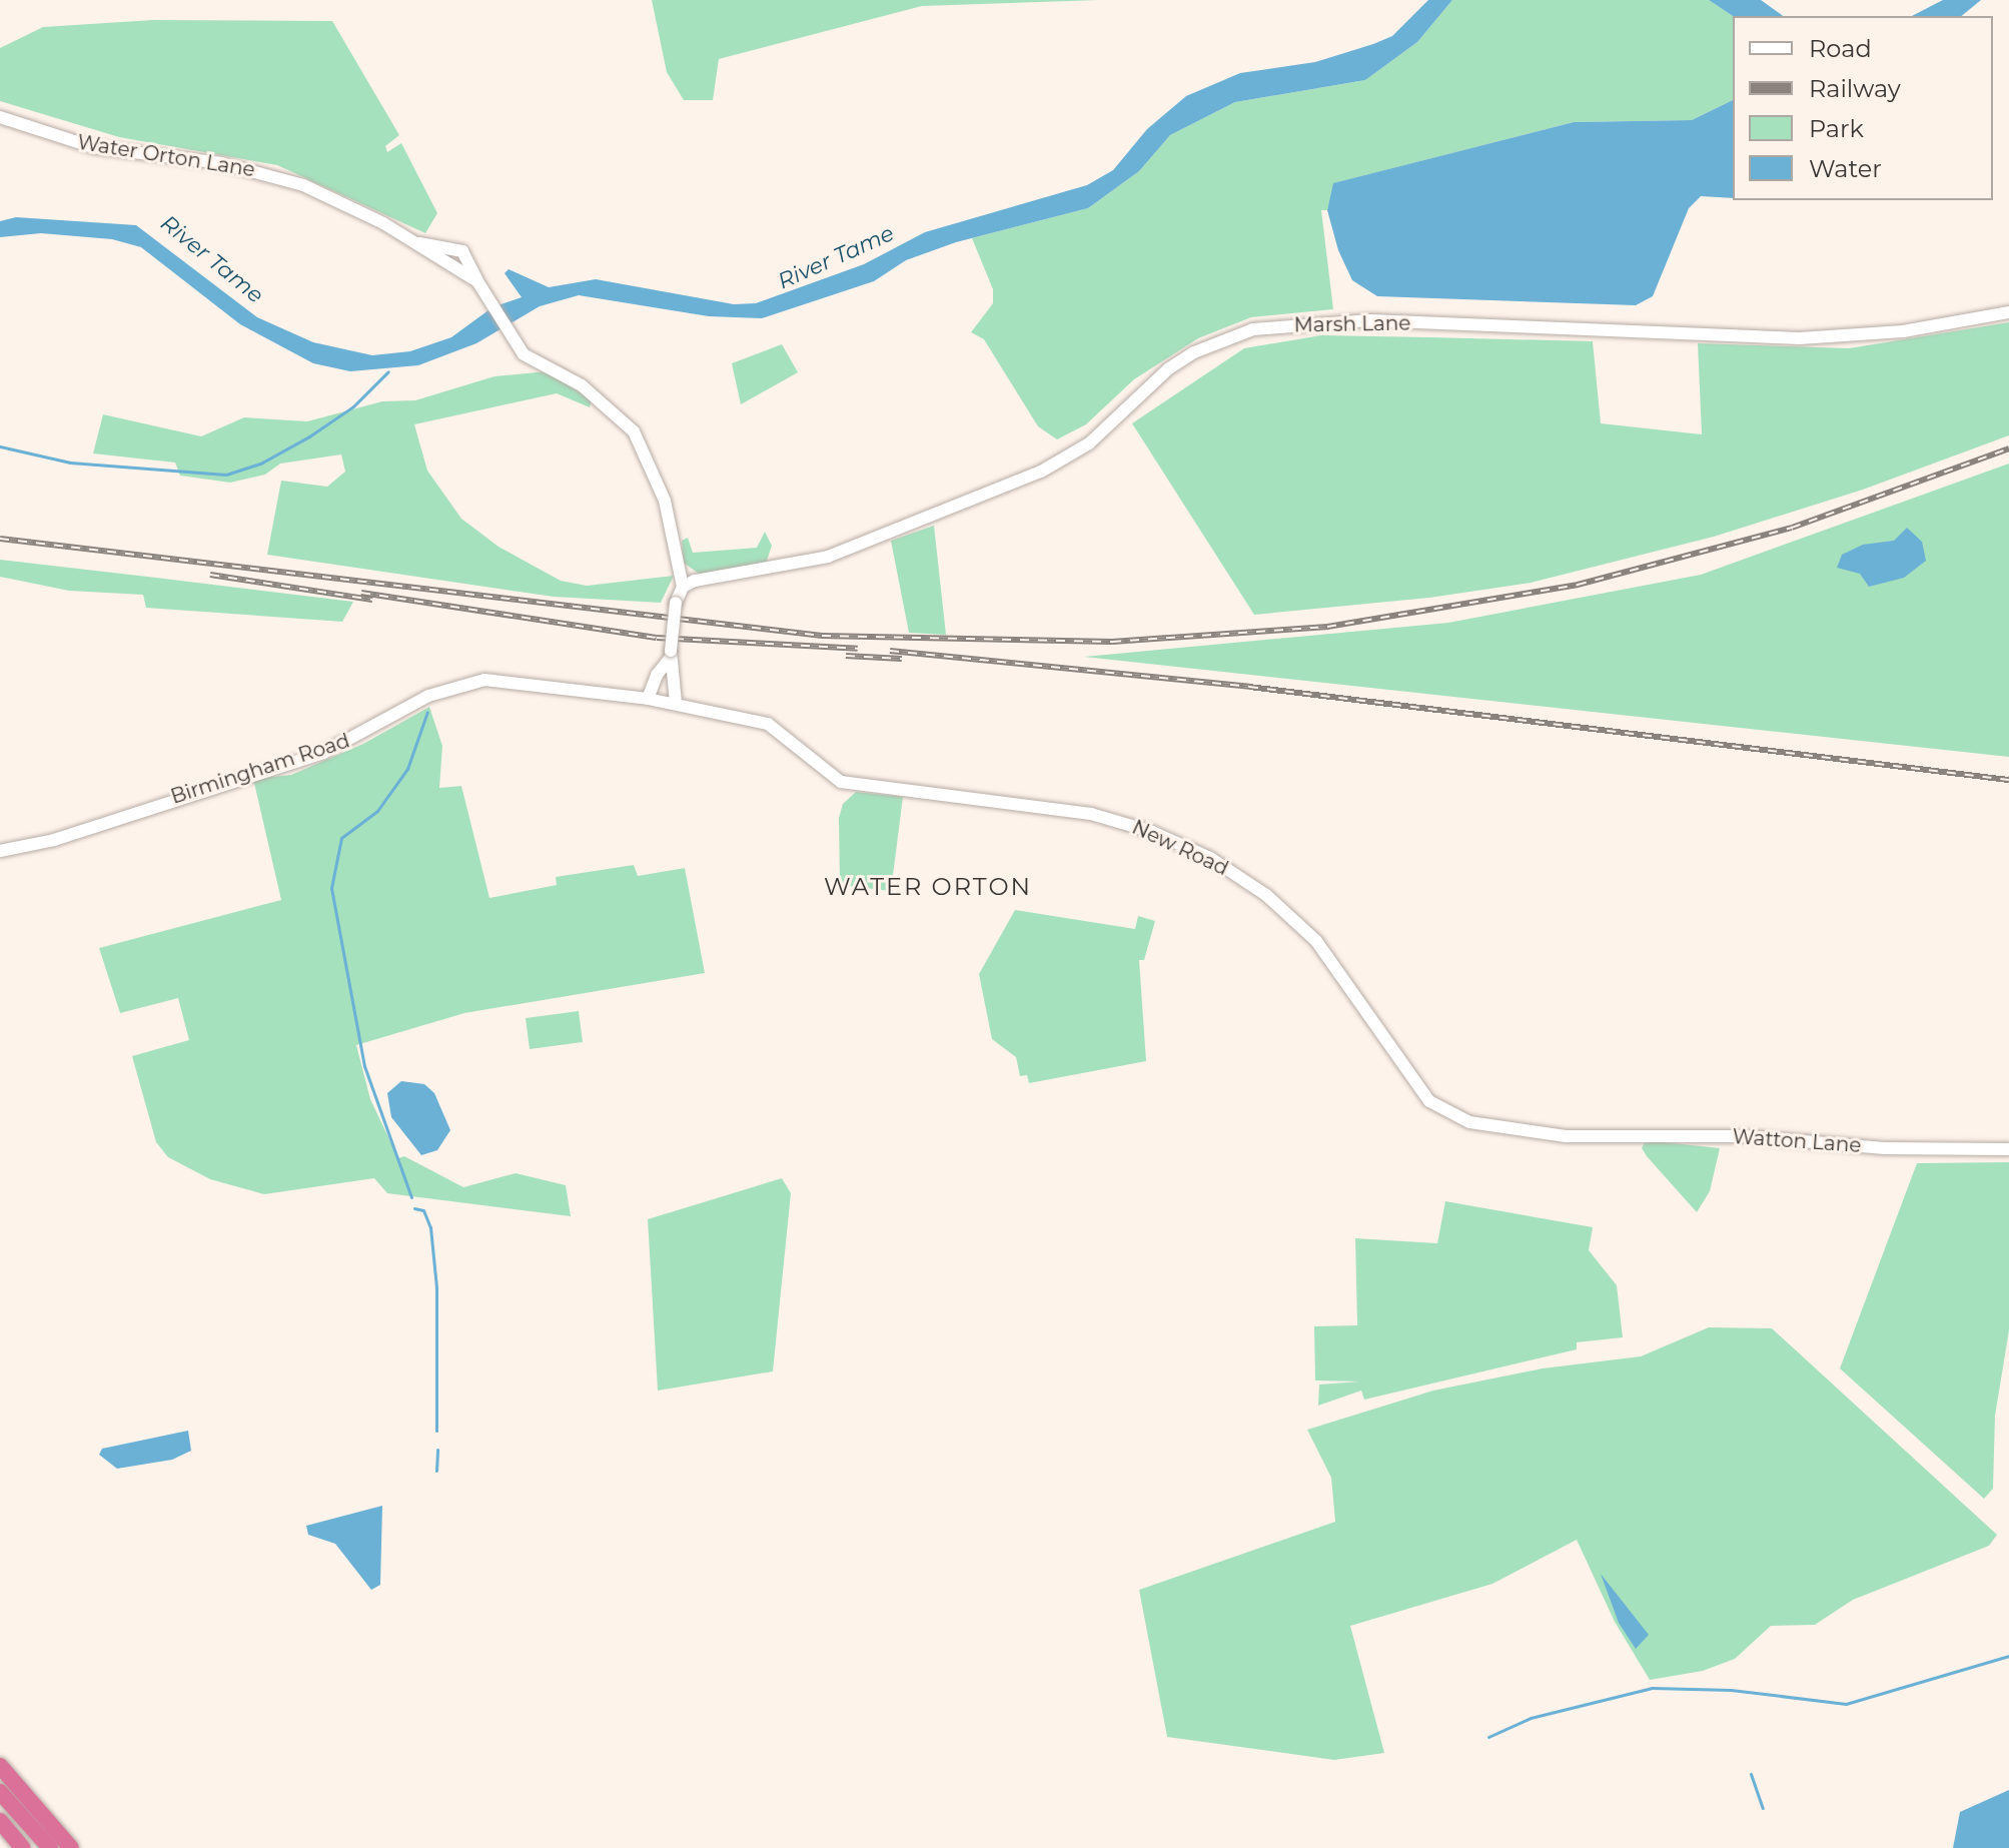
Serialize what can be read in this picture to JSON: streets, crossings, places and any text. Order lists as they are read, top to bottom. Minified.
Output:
{"streets":{"main road":["Water Orton Lane","Marsh Lane","Birmingham Road","New Road","Watton Lane"]},"crossings":[["Water Orton Lane","Marsh Lane"],["Birmingham Road","New Road"],["New Road","Watton Lane"]],"districts":["WATER ORTON"],"water":["River Tame"],"legend":["Road","Railway","Park","Water"]}
